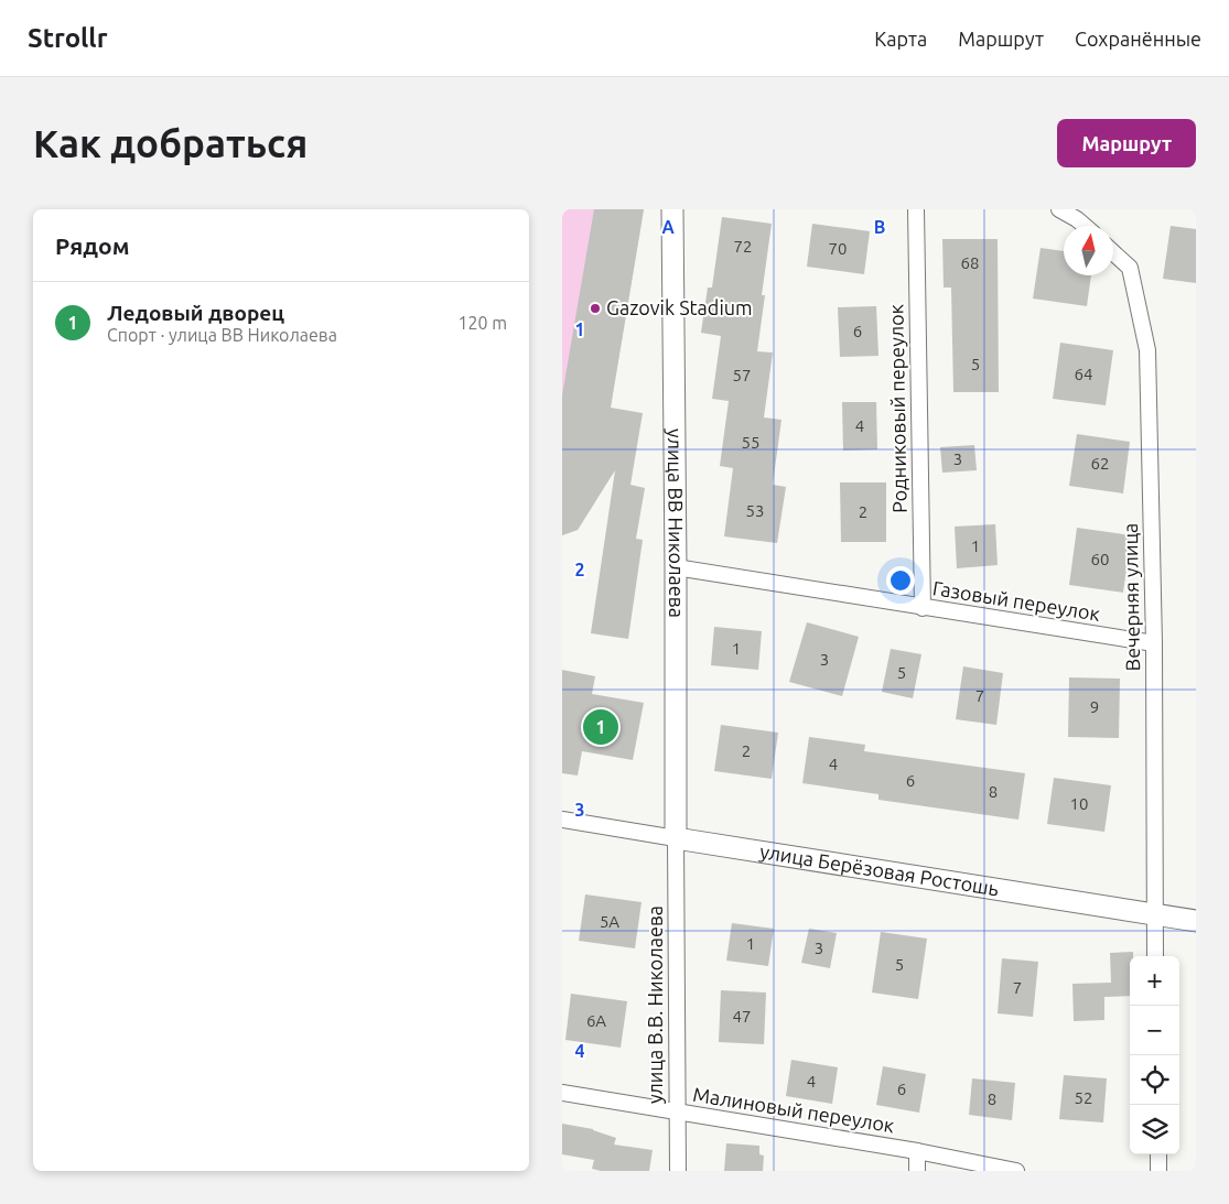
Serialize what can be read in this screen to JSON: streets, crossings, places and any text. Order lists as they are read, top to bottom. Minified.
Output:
{"streets":{"street":["Родниковый переулок","улица ВВ Николаева","Вечерняя улица","Газовый переулок","улица Берёзовая Ростошь","улица В.В. Николаева","Малиновый переулок"]},"crossings":[["Родниковый переулок","Газовый переулок"],["улица ВВ Николаева","Газовый переулок"],["улица ВВ Николаева","улица Берёзовая Ростошь"],["улица ВВ Николаева","улица В.В. Николаева"],["Вечерняя улица","Газовый переулок"],["Вечерняя улица","улица Берёзовая Ростошь"],["улица Берёзовая Ростошь","улица В.В. Николаева"],["улица В.В. Николаева","Малиновый переулок"]],"places":["Gazovik Stadium"],"house_numbers":["72","70","68","6","5","64","57","4","55","3","62","53","2","1","60","1","3","5","7","9","2","4","6","8","10","5А","1","3","5","7","47","6А","4","6","52","8"],"north":"top","page":{"header":"Strollr","nav":["Карта","Маршрут","Сохранённые"],"buttons":"Маршрут","title":"Как добраться","heading":"Рядом","list":[{"mark":"1","name":"Ледовый дворец","note":"Спорт · улица ВВ Николаева","value":"120 m"}],"pins":"1","map_buttons":["+","−"]},"grid":{"columns":["A","B"],"rows":["1","2","3","4"]}}
